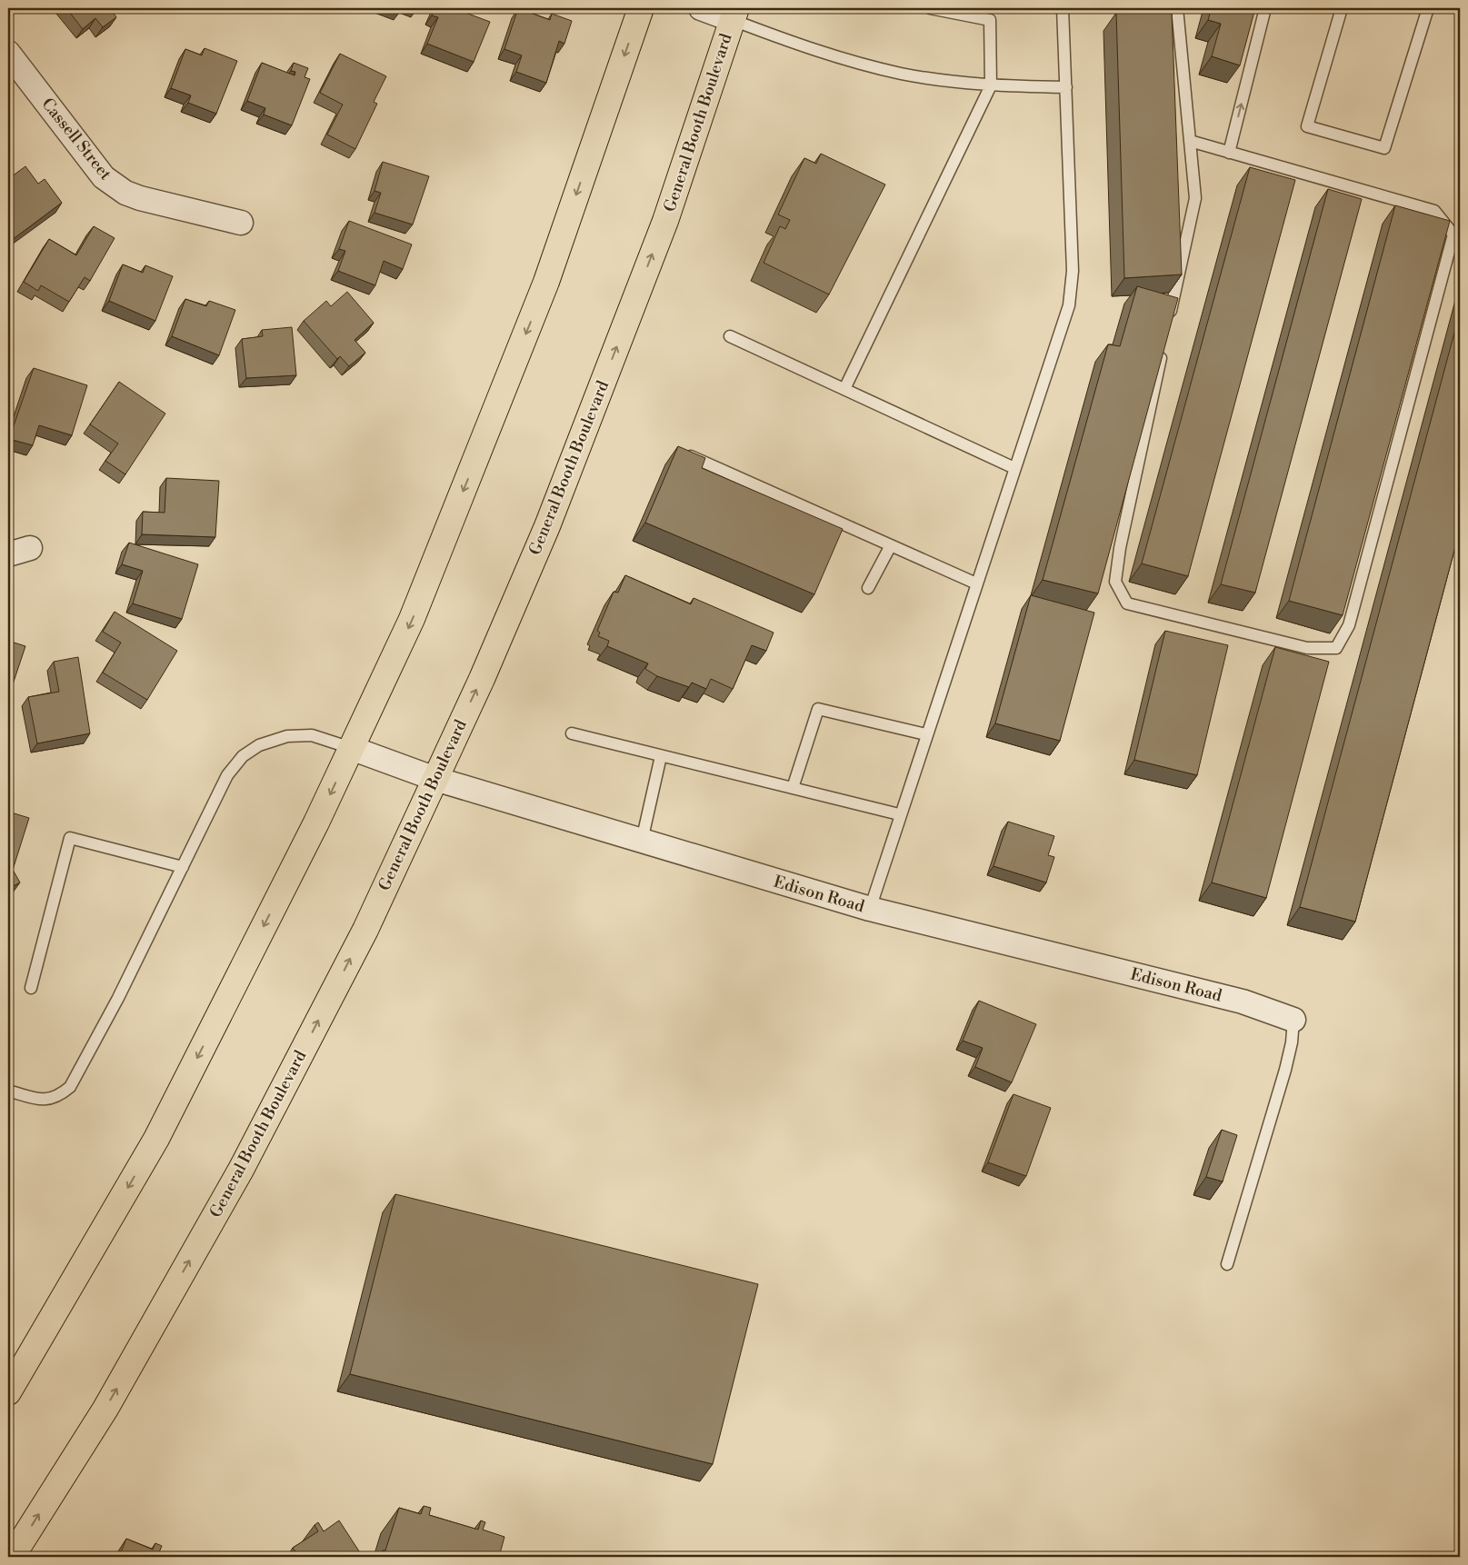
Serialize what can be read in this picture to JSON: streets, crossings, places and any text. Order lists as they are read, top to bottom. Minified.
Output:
{"streets":{"highway":["General Booth Boulevard"],"street":["Cassell Street","Edison Road"]},"crossings":[["General Booth Boulevard","Edison Road"]]}
